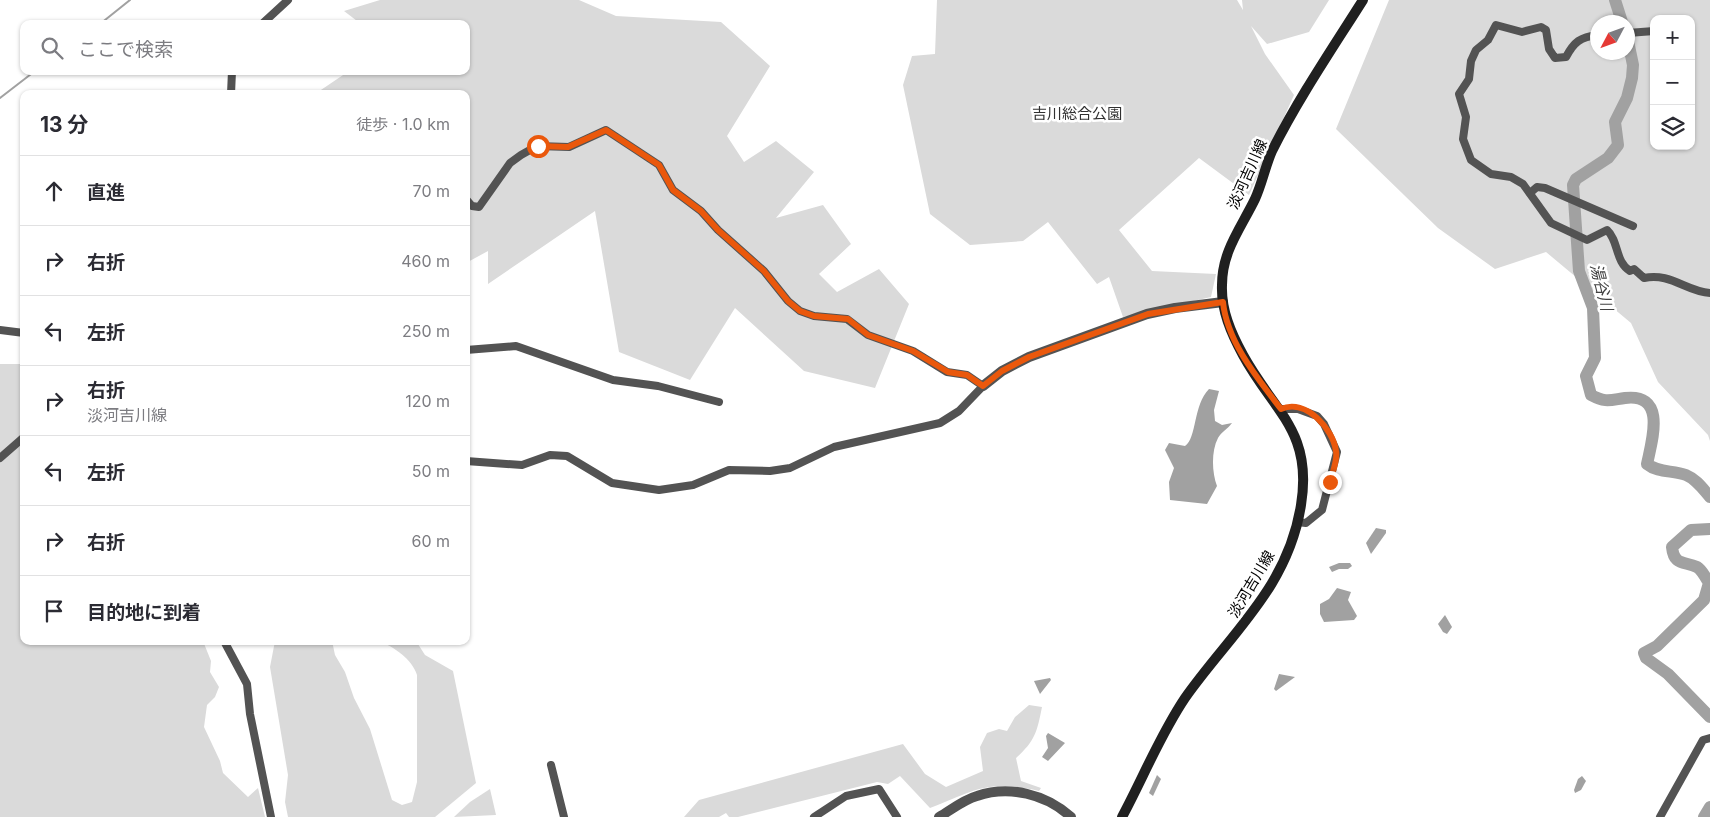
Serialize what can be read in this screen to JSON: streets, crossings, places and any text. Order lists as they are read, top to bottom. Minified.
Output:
{"streets":{"main road":["淡河吉川線"]},"water":["湯谷川"],"parks":["吉川総合公園"],"north":"bottom left","page":{"map_buttons":["+","−"],"search":"ここで検索","heading":["13 分","徒歩 · 1.0 km"],"list":[["直進","70 m"],["右折","460 m"],["左折","250 m"],["右折","淡河吉川線","120 m"],["左折","50 m"],["右折","60 m"],"目的地に到着"]}}
